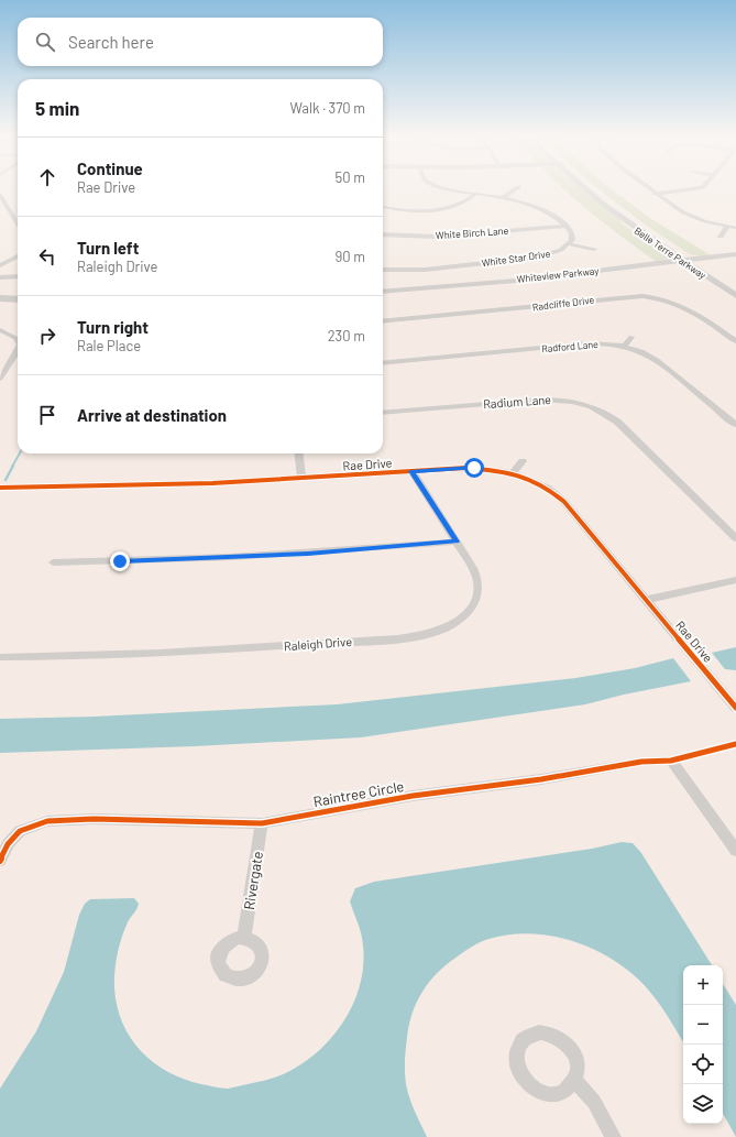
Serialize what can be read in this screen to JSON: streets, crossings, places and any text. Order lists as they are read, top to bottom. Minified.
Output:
{"streets":{"main road":["Belle Terre Parkway","Whiteview Parkway"],"street":["White Birch Lane","White Star Drive","Radcliffe Drive","Radford Lane","Radium Lane","Rae Drive","Raleigh Drive","Raintree Circle","Rivergate"]},"crossings":[["Belle Terre Parkway","Whiteview Parkway"],["Rae Drive","Raleigh Drive"],["Raintree Circle","Rivergate"]],"page":{"search":"Search here","heading":["5 min","Walk · 370 m"],"list":[["Continue","Rae Drive","50 m"],["Turn left","Raleigh Drive","90 m"],["Turn right","Rale Place","230 m"],"Arrive at destination"],"map_buttons":["+","−"]}}
